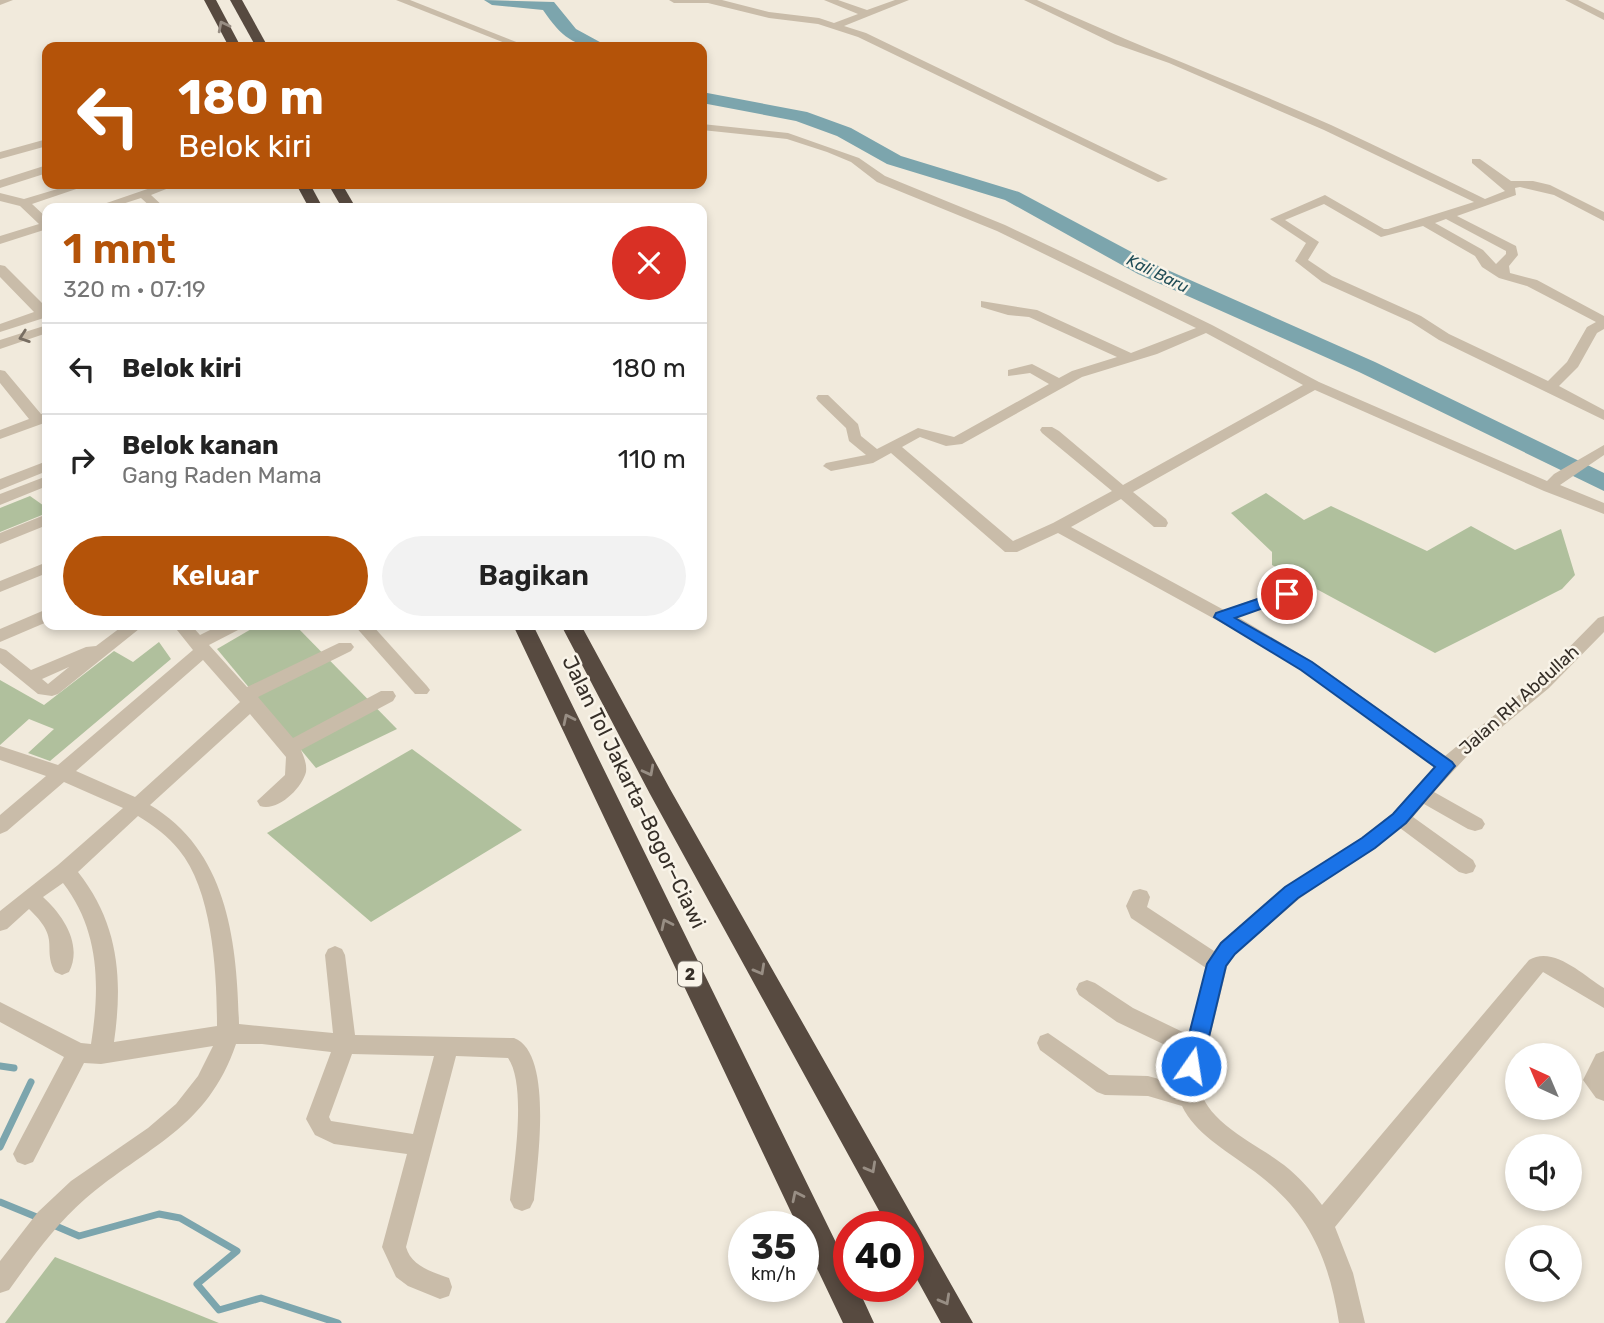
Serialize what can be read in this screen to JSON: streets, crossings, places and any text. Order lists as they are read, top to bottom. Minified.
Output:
{"streets":{"highway":["Jalan Tol Jakarta–Bogor–Ciawi","2"],"street":["Jalan RH Abdullah"]},"water":["Kali Baru"],"north":"top left","page":{"turn":["180 m","Belok kiri"],"heading":["1 mnt","320 m · 07:19"],"list":[{"name":"Belok kiri","value":"180 m"},{"name":"Belok kanan","note":"Gang Raden Mama","value":"110 m"}],"buttons":["Keluar","Bagikan"],"speed":"35 km/h","limit":"40"}}
